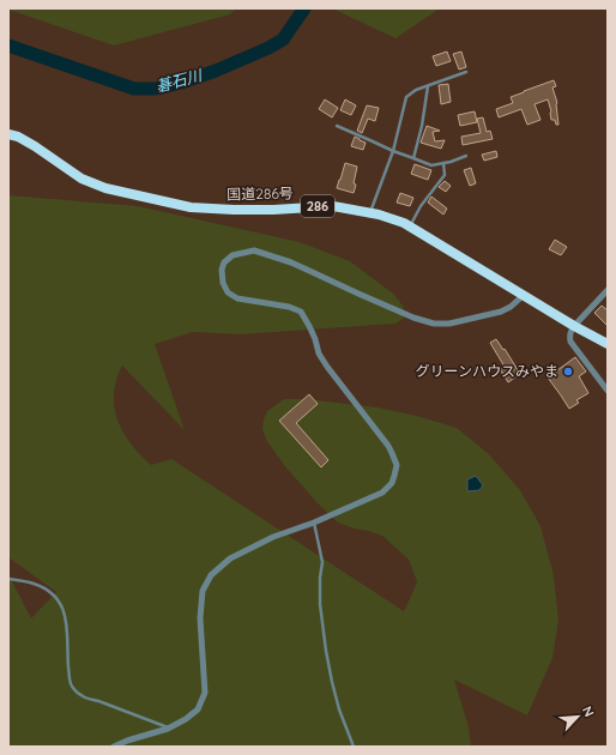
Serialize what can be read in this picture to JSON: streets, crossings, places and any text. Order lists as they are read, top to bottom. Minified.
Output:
{"streets":{"highway":["国道286号","286"]},"water":["碁石川"],"places":["グリーンハウスみやま"],"north":"top right"}
